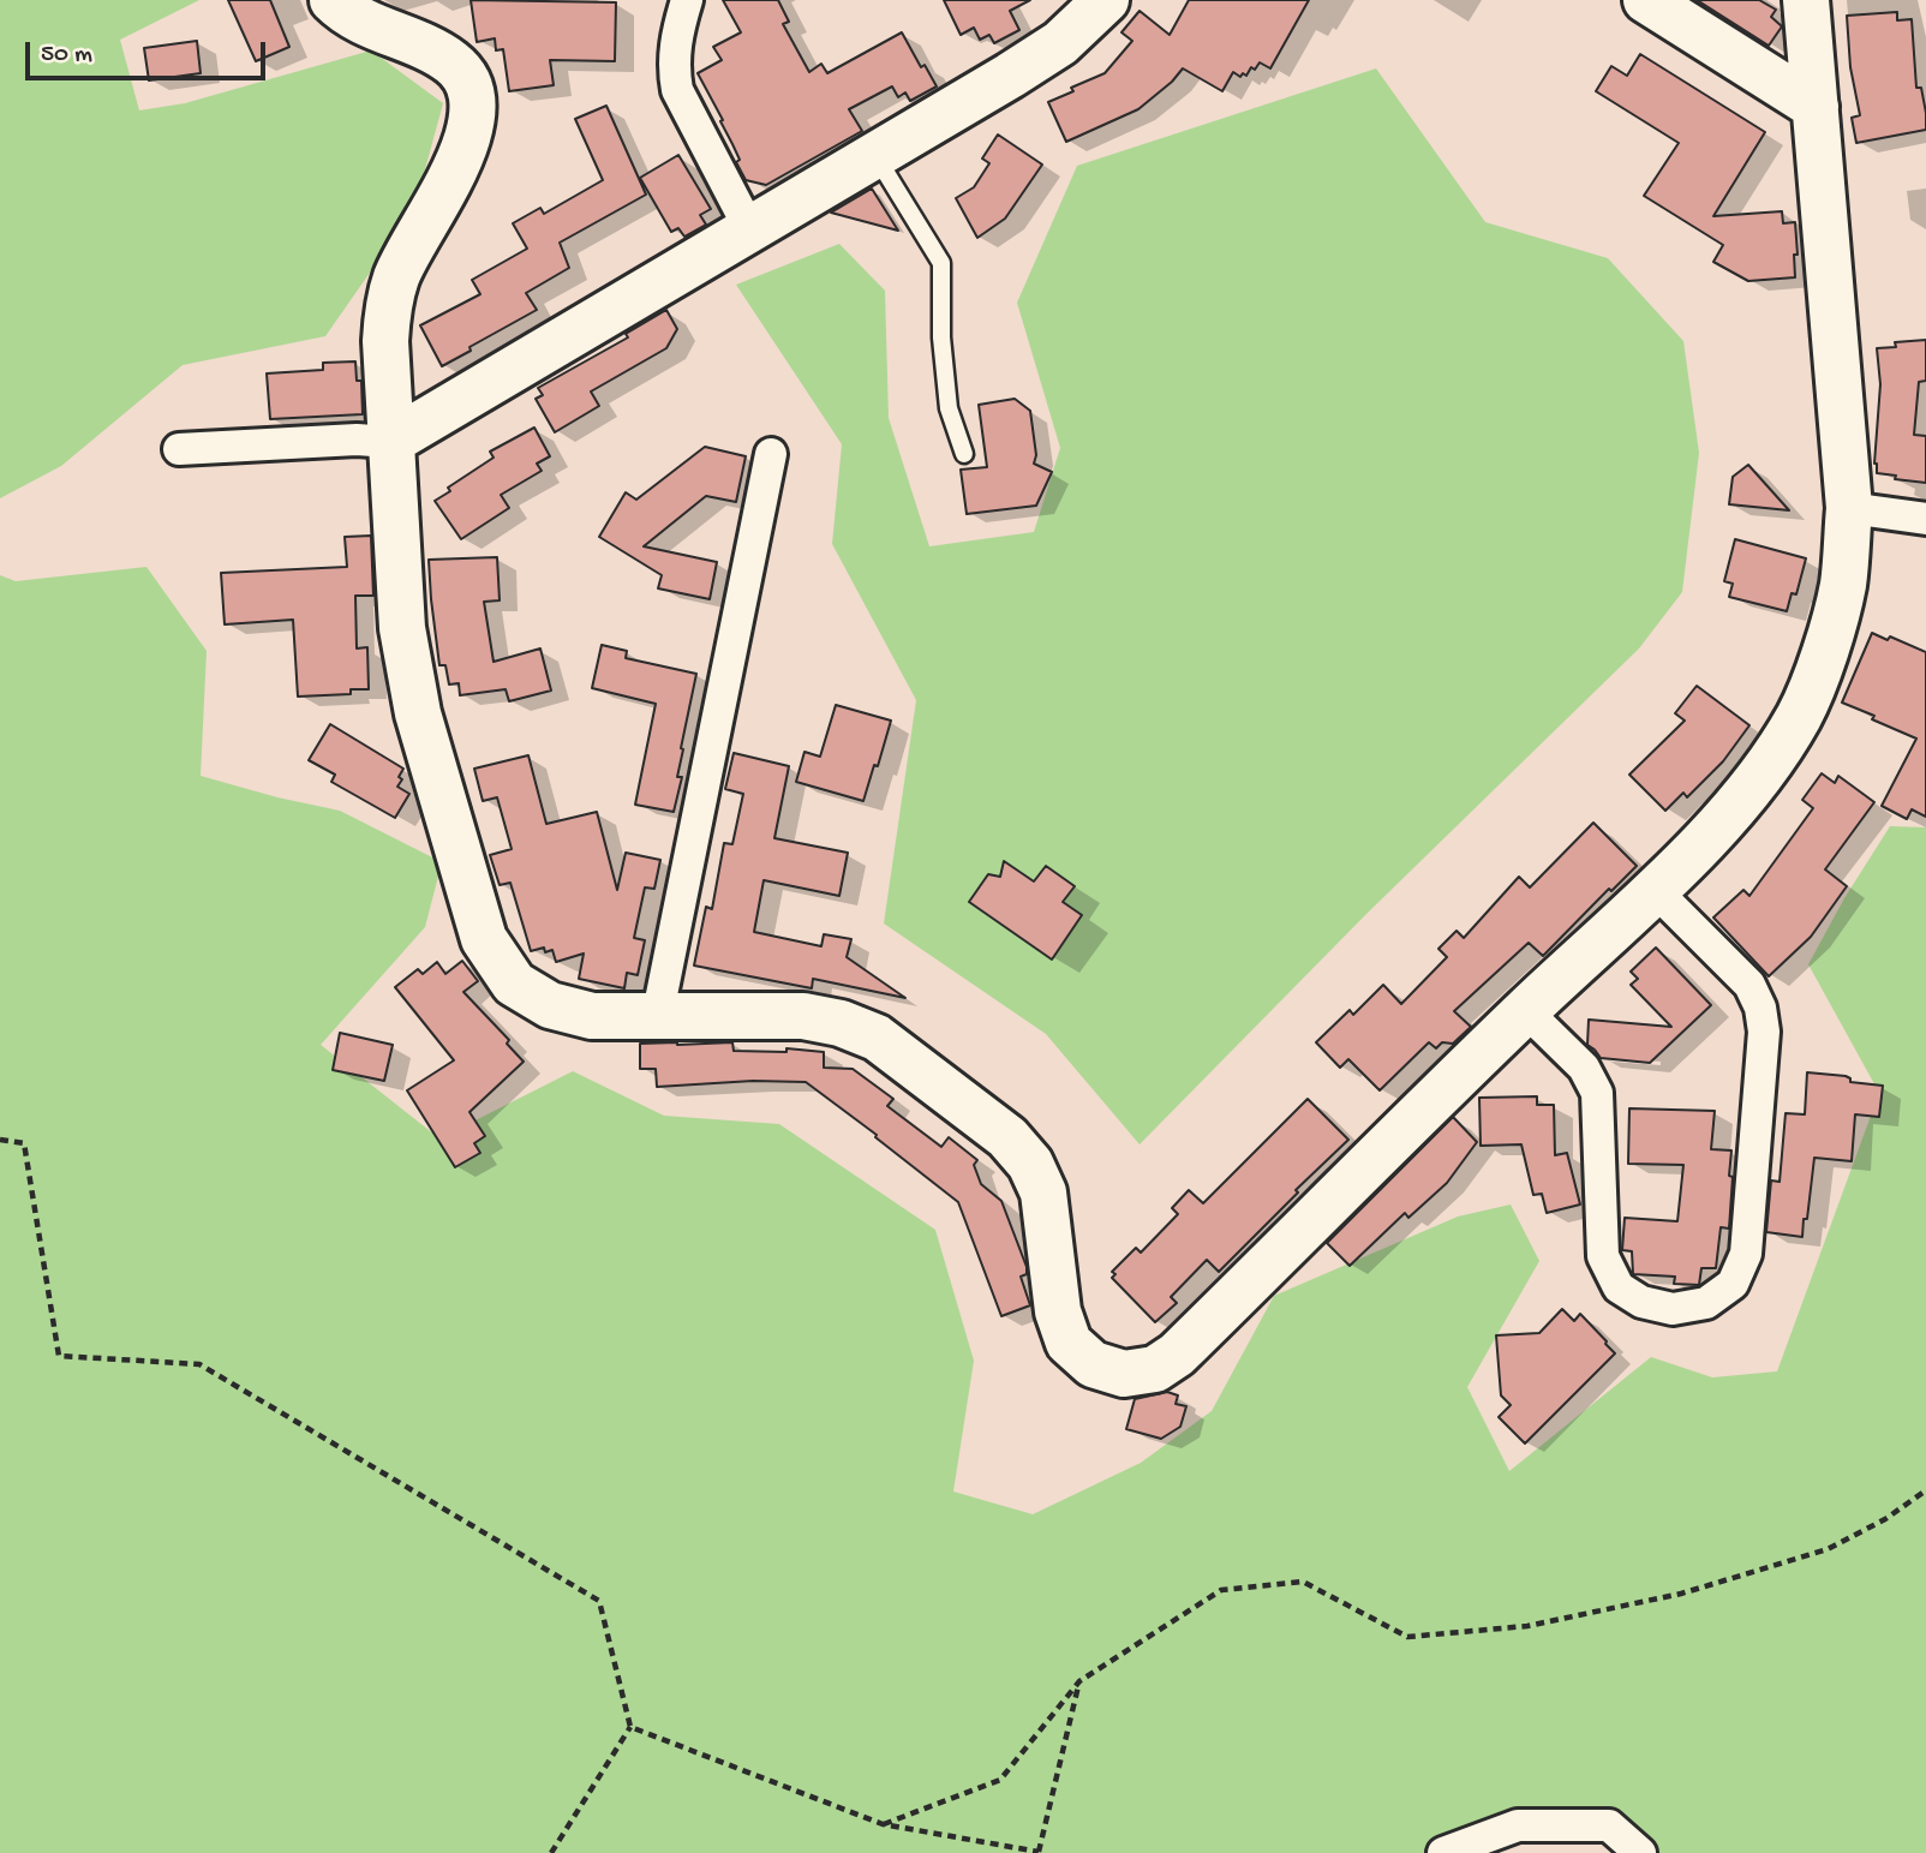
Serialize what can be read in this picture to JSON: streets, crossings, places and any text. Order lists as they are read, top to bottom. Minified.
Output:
{"scale_bar":"50 m"}
